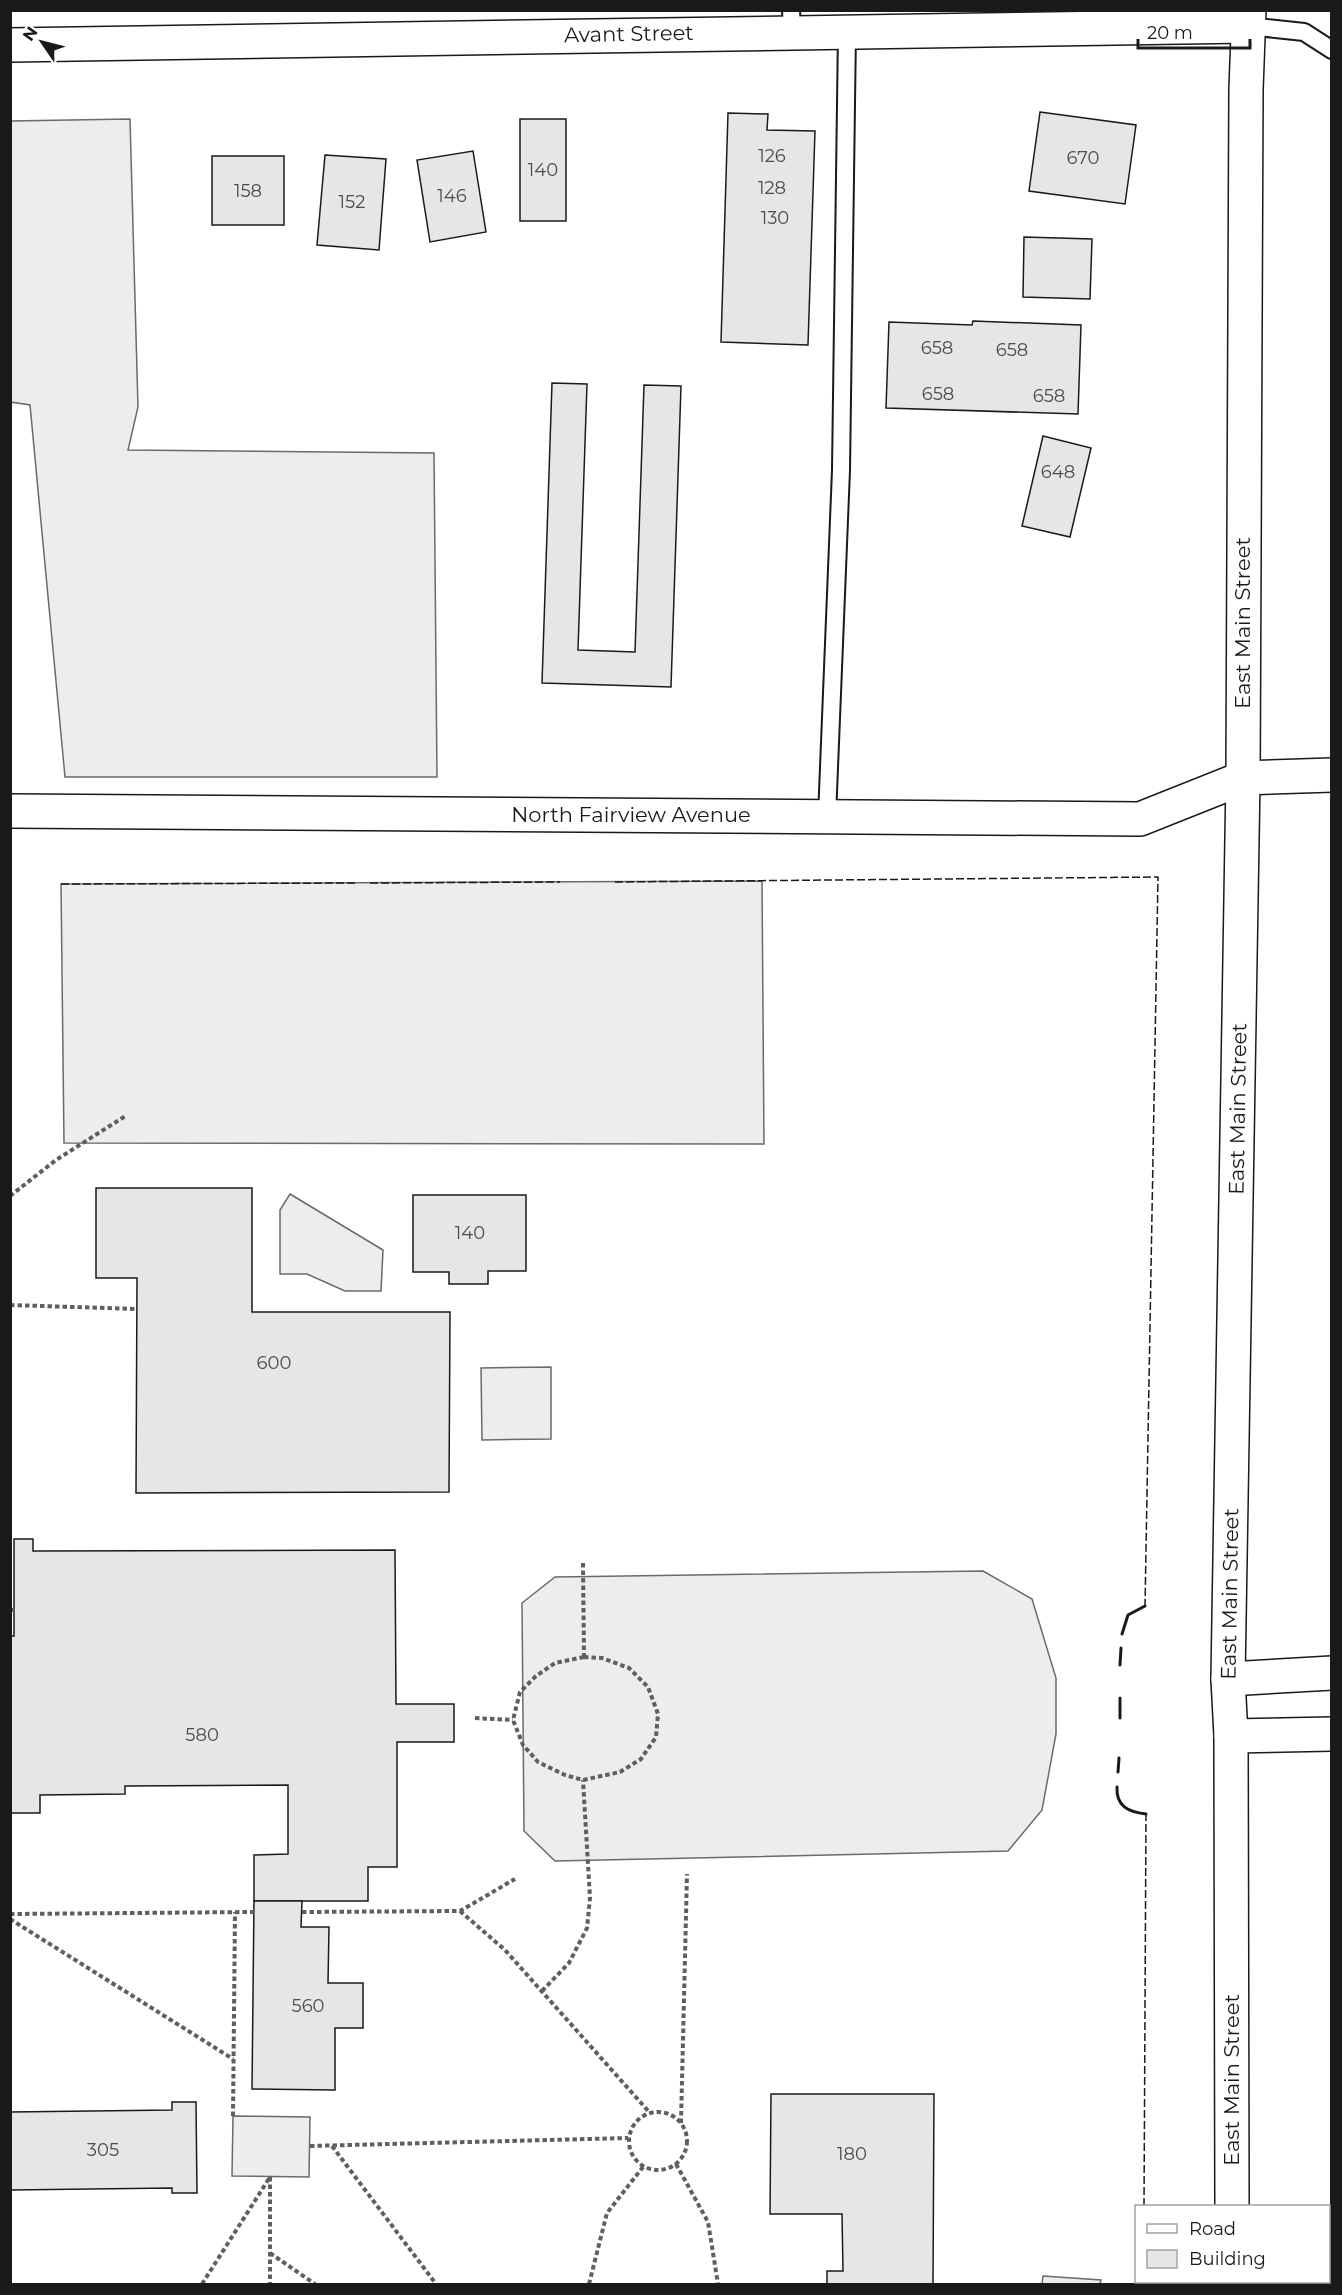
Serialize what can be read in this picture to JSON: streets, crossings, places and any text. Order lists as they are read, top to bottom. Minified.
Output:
{"streets":{"street":["Avant Street","East Main Street","North Fairview Avenue"]},"crossings":[["Avant Street","East Main Street"],["East Main Street","North Fairview Avenue"]],"house_numbers":["126","670","140","128","158","146","152","130","658","658","658","658","648","140","600","580","560","305","180"],"legend":["Road","Building"],"scale_bar":"20 m","north":"top left"}
